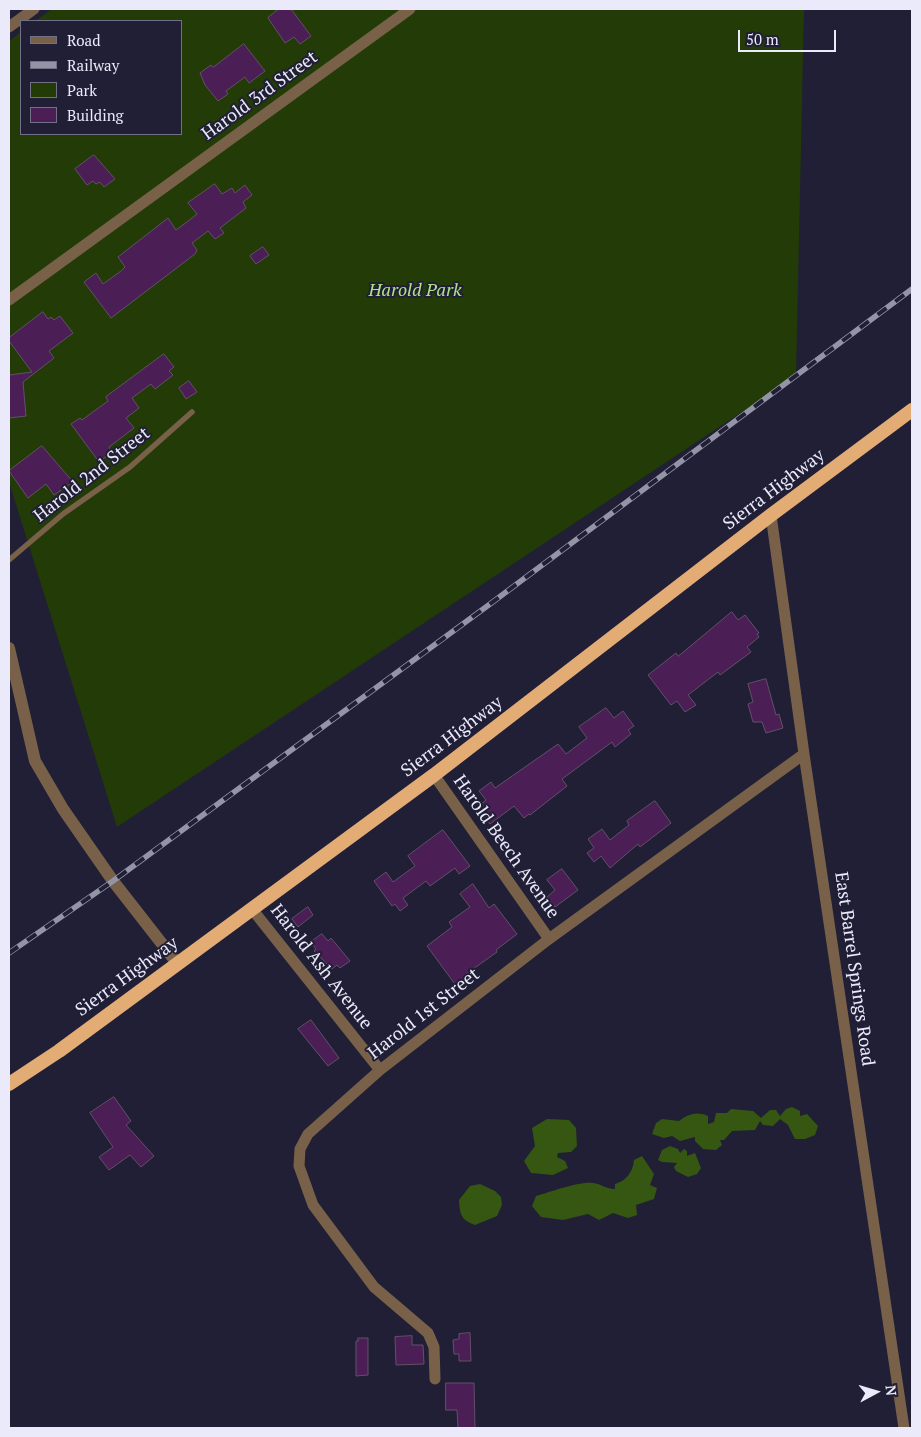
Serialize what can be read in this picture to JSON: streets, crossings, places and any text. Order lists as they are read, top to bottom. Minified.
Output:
{"streets":{"highway":["Sierra Highway"],"street":["Harold 3rd Street","Harold Beech Avenue","Harold Ash Avenue","East Barrel Springs Road","Harold 1st Street"],"lane":["Harold 2nd Street"]},"crossings":[["Sierra Highway","Harold Beech Avenue"],["Sierra Highway","Harold Ash Avenue"],["Sierra Highway","East Barrel Springs Road"],["Harold Beech Avenue","Harold 1st Street"],["Harold Ash Avenue","Harold 1st Street"],["East Barrel Springs Road","Harold 1st Street"]],"parks":["Harold Park"],"legend":["Road","Railway","Park","Building"],"scale_bar":"50 m","north":"right"}
